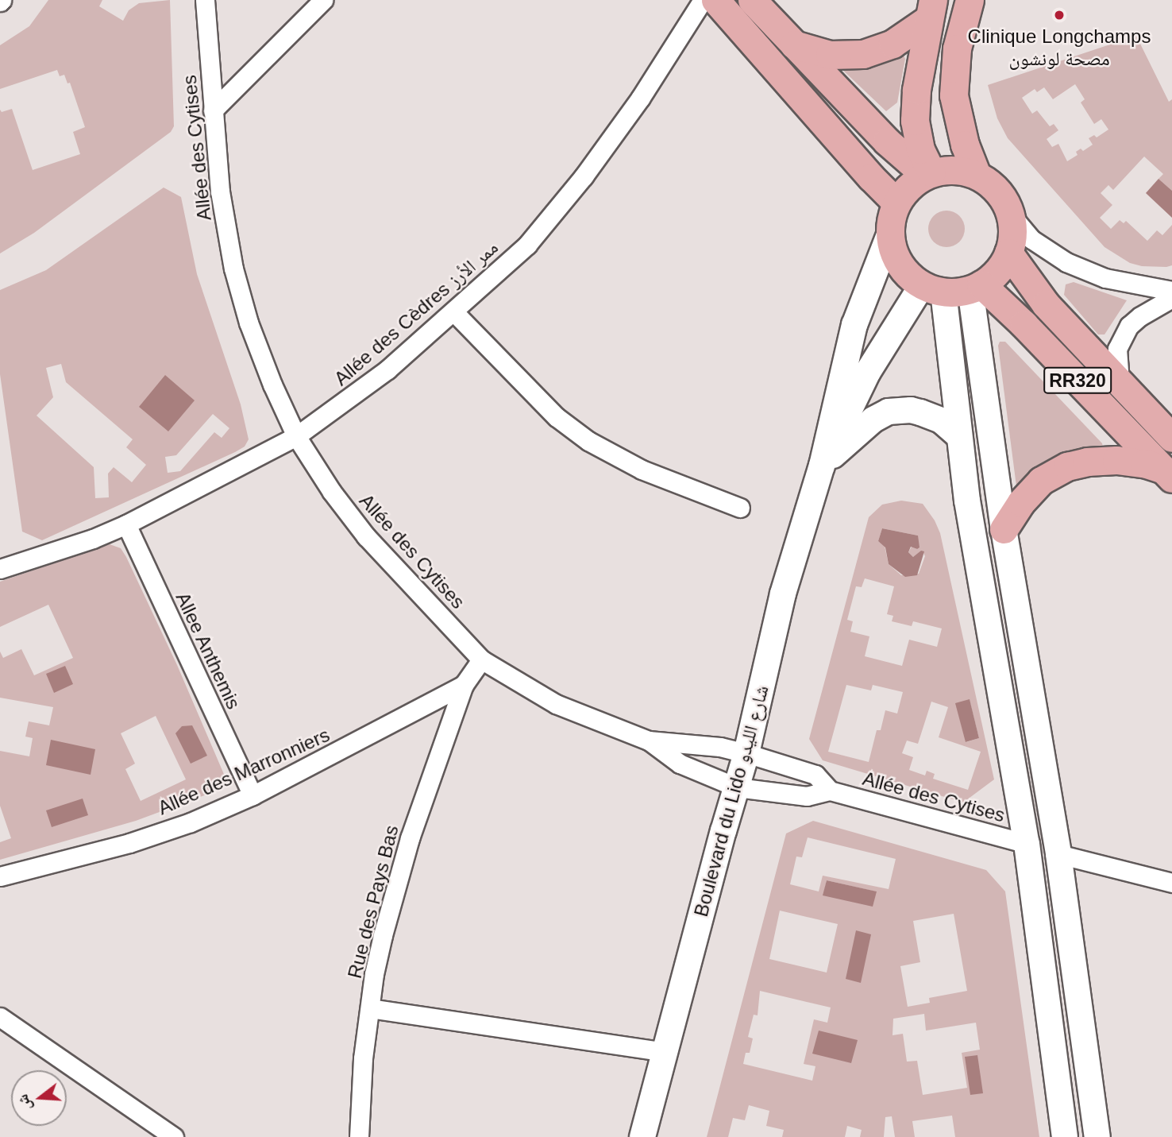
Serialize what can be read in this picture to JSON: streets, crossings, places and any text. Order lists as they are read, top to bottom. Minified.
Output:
{"streets":{"main road":["RR320","Boulevard du Lido شارع الليدو"],"street":["Allée des Cytises","Allée des Cèdres ممر الأرز","Allee Anthemis","Allée des Marronniers","Rue des Pays Bas"]},"crossings":[["Allée des Cytises","Allée des Cèdres ممر الأرز"],["Allée des Cytises","Allée des Marronniers"],["Allée des Cytises","Boulevard du Lido شارع الليدو"],["Allée des Cèdres ممر الأرز","Allee Anthemis"],["RR320","Boulevard du Lido شارع الليدو"],["Allee Anthemis","Allée des Marronniers"],["Allée des Marronniers","Rue des Pays Bas"]],"places":["Clinique Longchamps مصحة لونشون"],"north":"left"}
